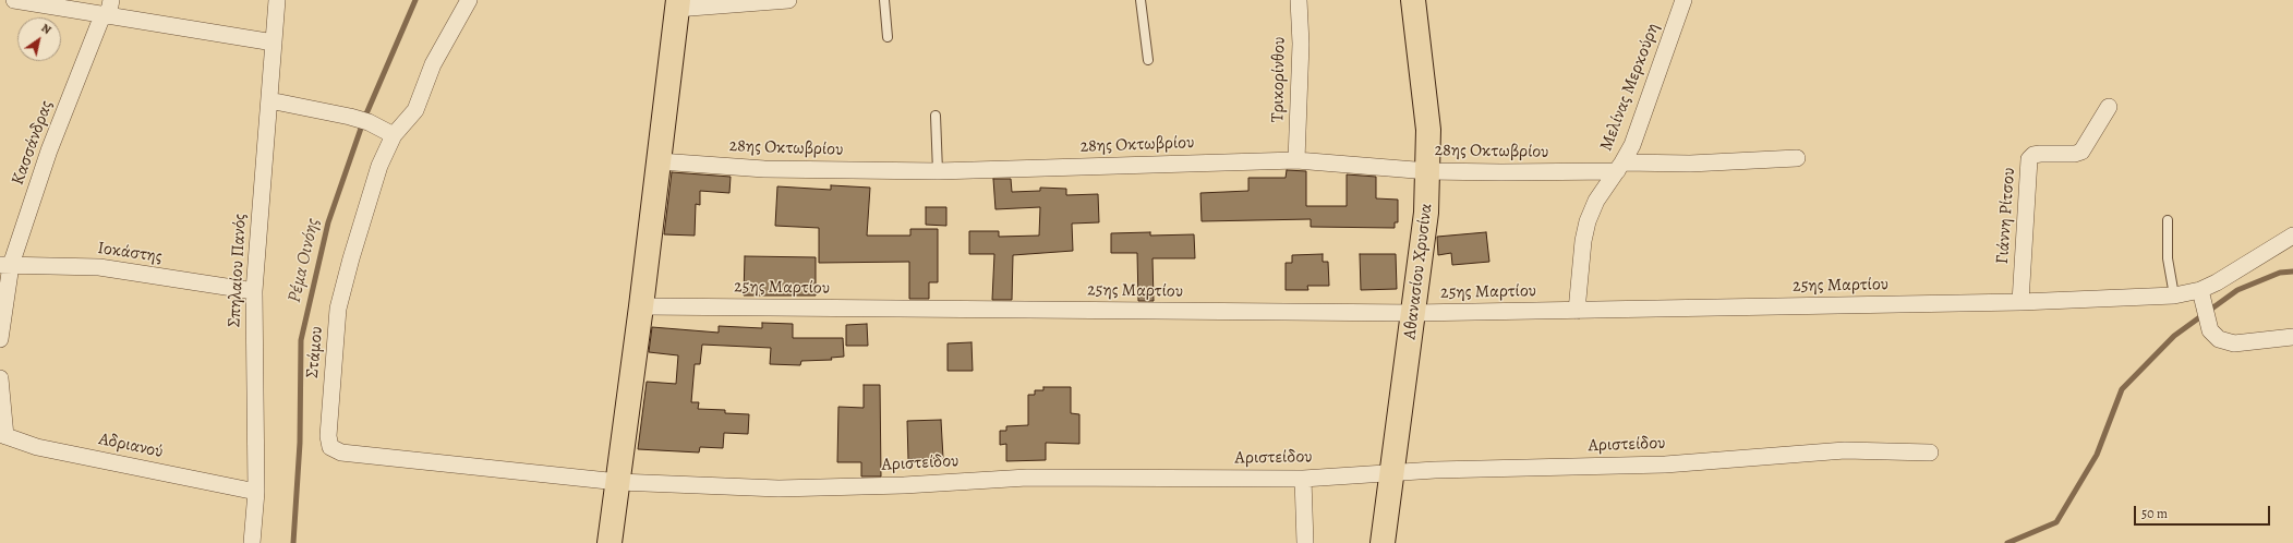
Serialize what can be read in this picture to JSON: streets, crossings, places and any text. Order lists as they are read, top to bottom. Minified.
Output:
{"streets":{"main road":["Αθανασίου Χρυσίνα"],"street":["Τρικορίνθου","Μελίνας Μερκούρη","Κασσάνδρας","28ης Οκτωβρίου","Γιάννη Ρίτσου","Ιοκάστης","Σπηλαίου Πανός","25ης Μαρτίου","Στάμου","Αριστείδου","Αδριανού"]},"crossings":[["Τρικορίνθου","28ης Οκτωβρίου"],["Μελίνας Μερκούρη","28ης Οκτωβρίου"],["Μελίνας Μερκούρη","25ης Μαρτίου"],["Κασσάνδρας","Ιοκάστης"],["28ης Οκτωβρίου","Αθανασίου Χρυσίνα"],["Γιάννη Ρίτσου","25ης Μαρτίου"],["Ιοκάστης","Σπηλαίου Πανός"],["Σπηλαίου Πανός","Αδριανού"],["Αθανασίου Χρυσίνα","25ης Μαρτίου"],["Αθανασίου Χρυσίνα","Αριστείδου"],["Στάμου","Αριστείδου"]],"water":["Ρέμα Οινόης"],"scale_bar":"50 m","north":"top right"}
